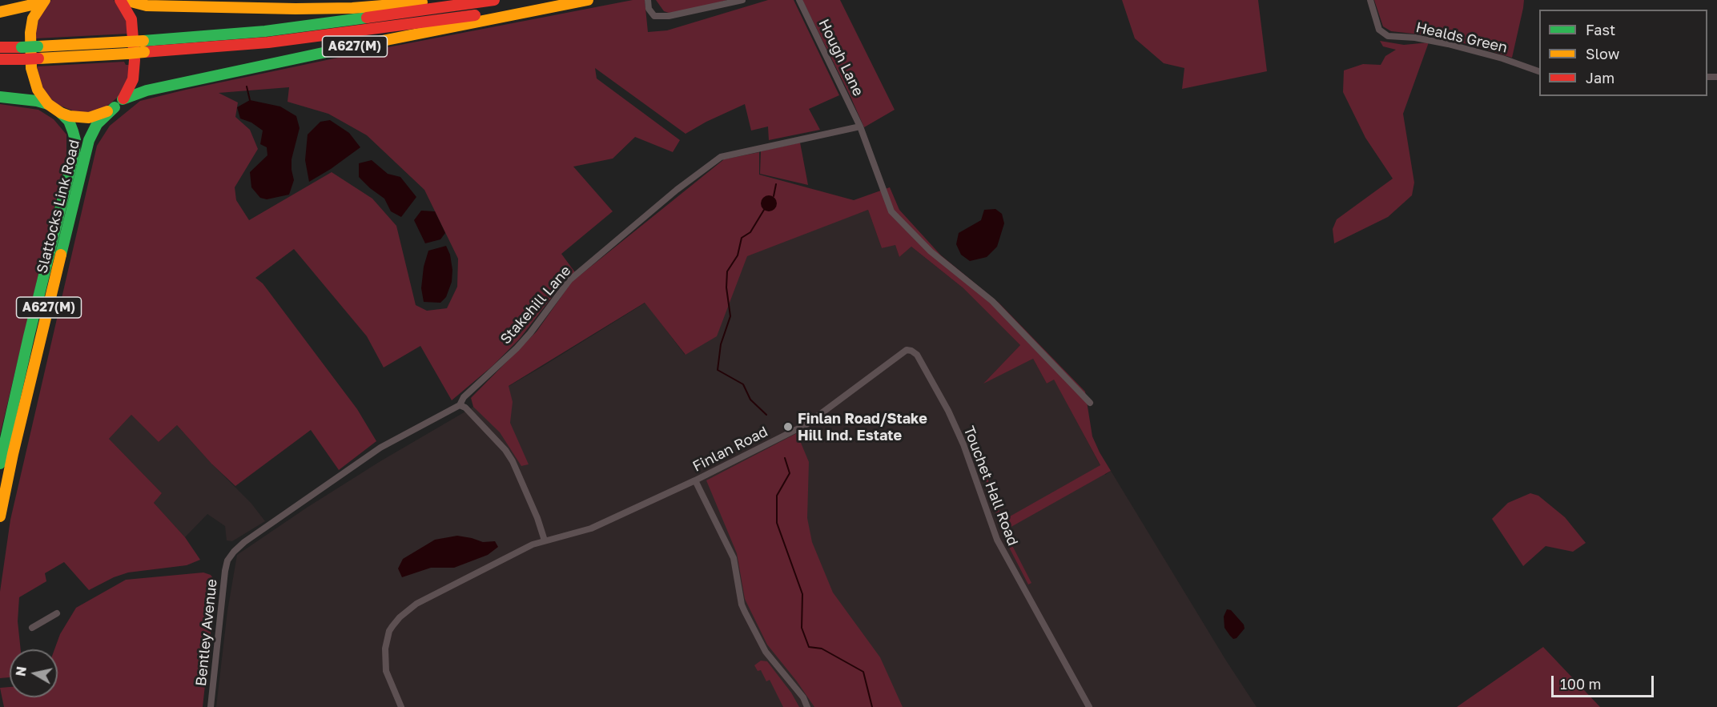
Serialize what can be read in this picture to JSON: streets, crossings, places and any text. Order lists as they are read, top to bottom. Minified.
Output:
{"streets":{"highway":["A627(M)","Slattocks Link Road"],"street":["Healds Green","Hough Lane","Stakehill Lane","Finlan Road","Touchet Hall Road","Bentley Avenue"]},"crossings":[["A627(M)","Slattocks Link Road"],["Hough Lane","Stakehill Lane"],["Stakehill Lane","Bentley Avenue"],["Finlan Road","Touchet Hall Road"]],"places":["Finlan Road/Stake Hill Ind. Estate"],"legend":["Fast","Slow","Jam"],"scale_bar":"100 m","north":"left"}
